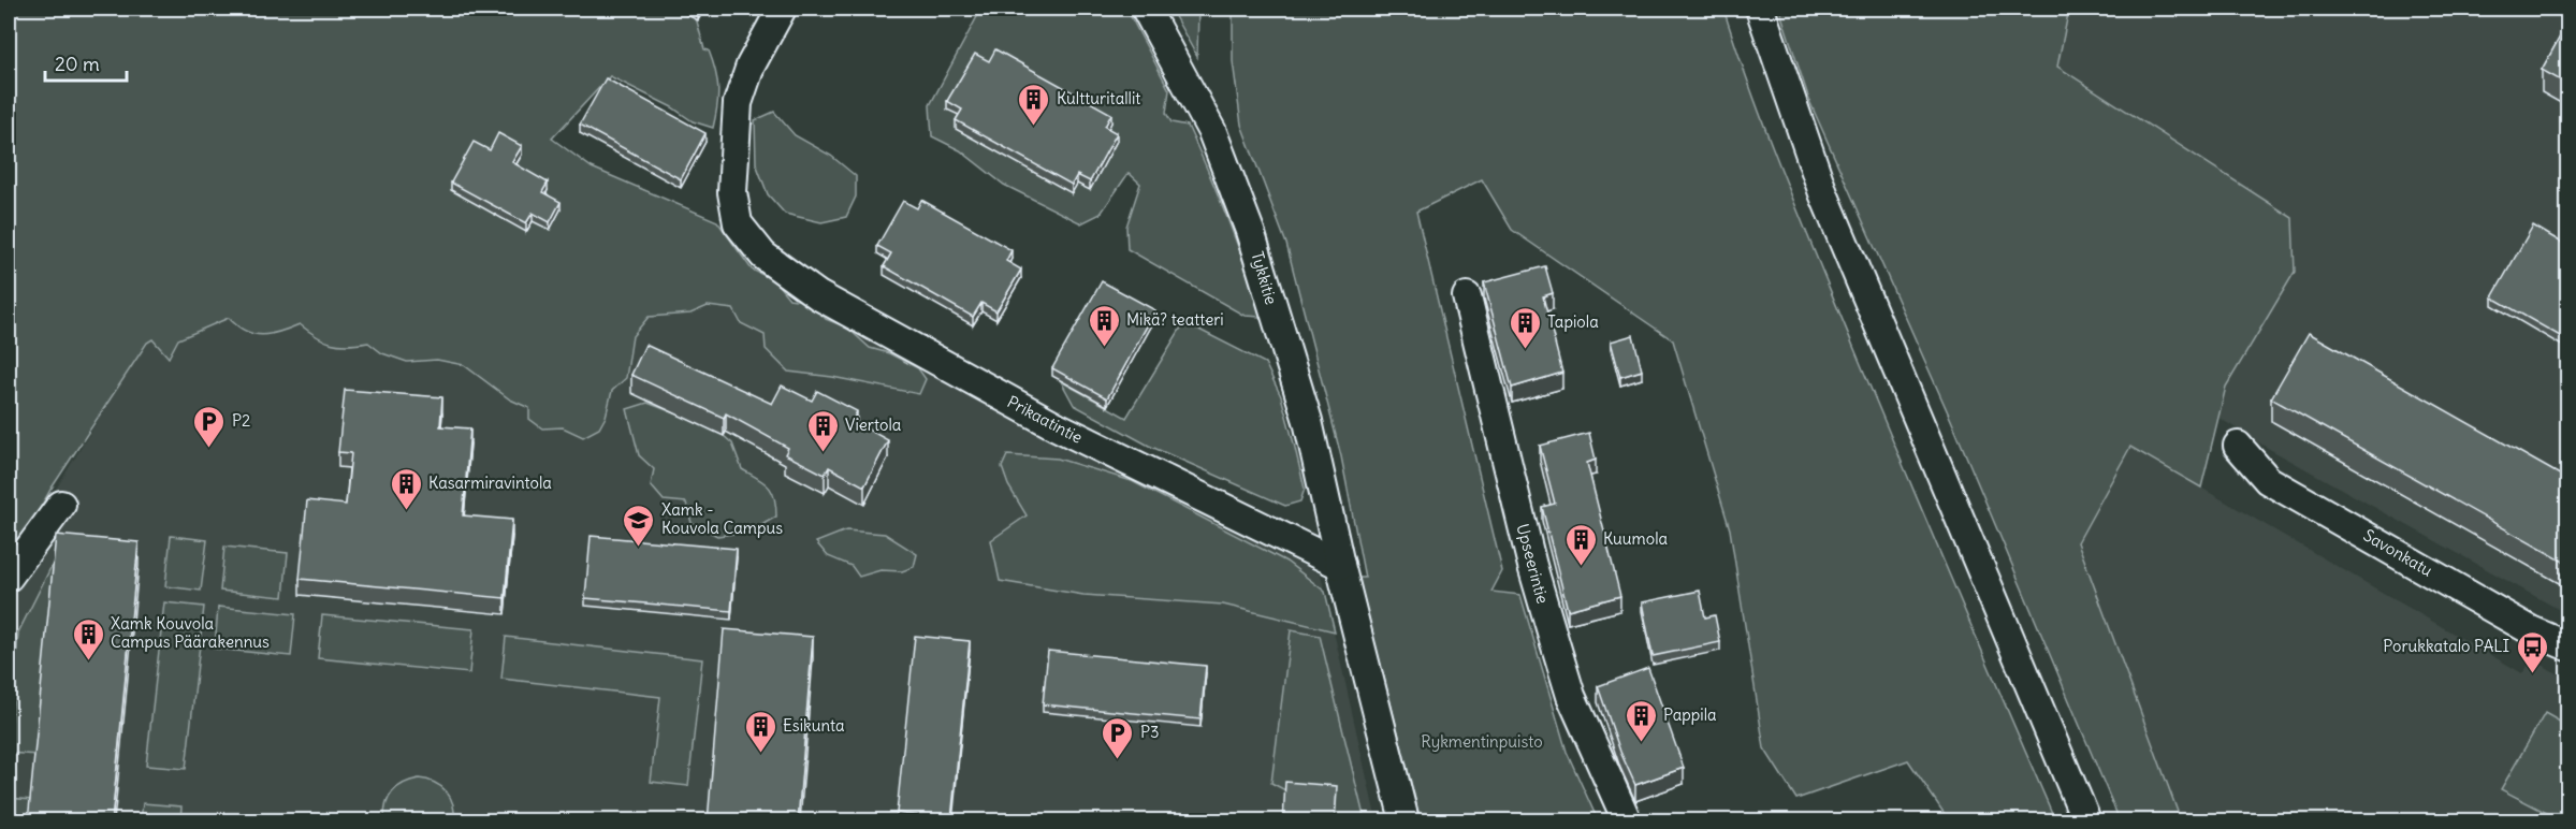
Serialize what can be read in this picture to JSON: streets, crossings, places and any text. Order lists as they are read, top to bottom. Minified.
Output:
{"streets":{"street":["Tykkitie","Prikaatintie","Savonkatu","Upseerintie"]},"crossings":[["Tykkitie","Prikaatintie"]],"parks":["Rykmentinpuisto"],"places":{"building":["Kultturitallit","Mikä? teatteri","Tapiola","Viertola","Kasarmiravintola","Kuumola","Xamk Kouvola Campus Päärakennus","Pappila","Esikunta"],"parking":["P2","P3"],"school or university":["Xamk - Kouvola Campus"],"bus stop":["Porukkatalo PALI"]},"scale_bar":"20 m"}
